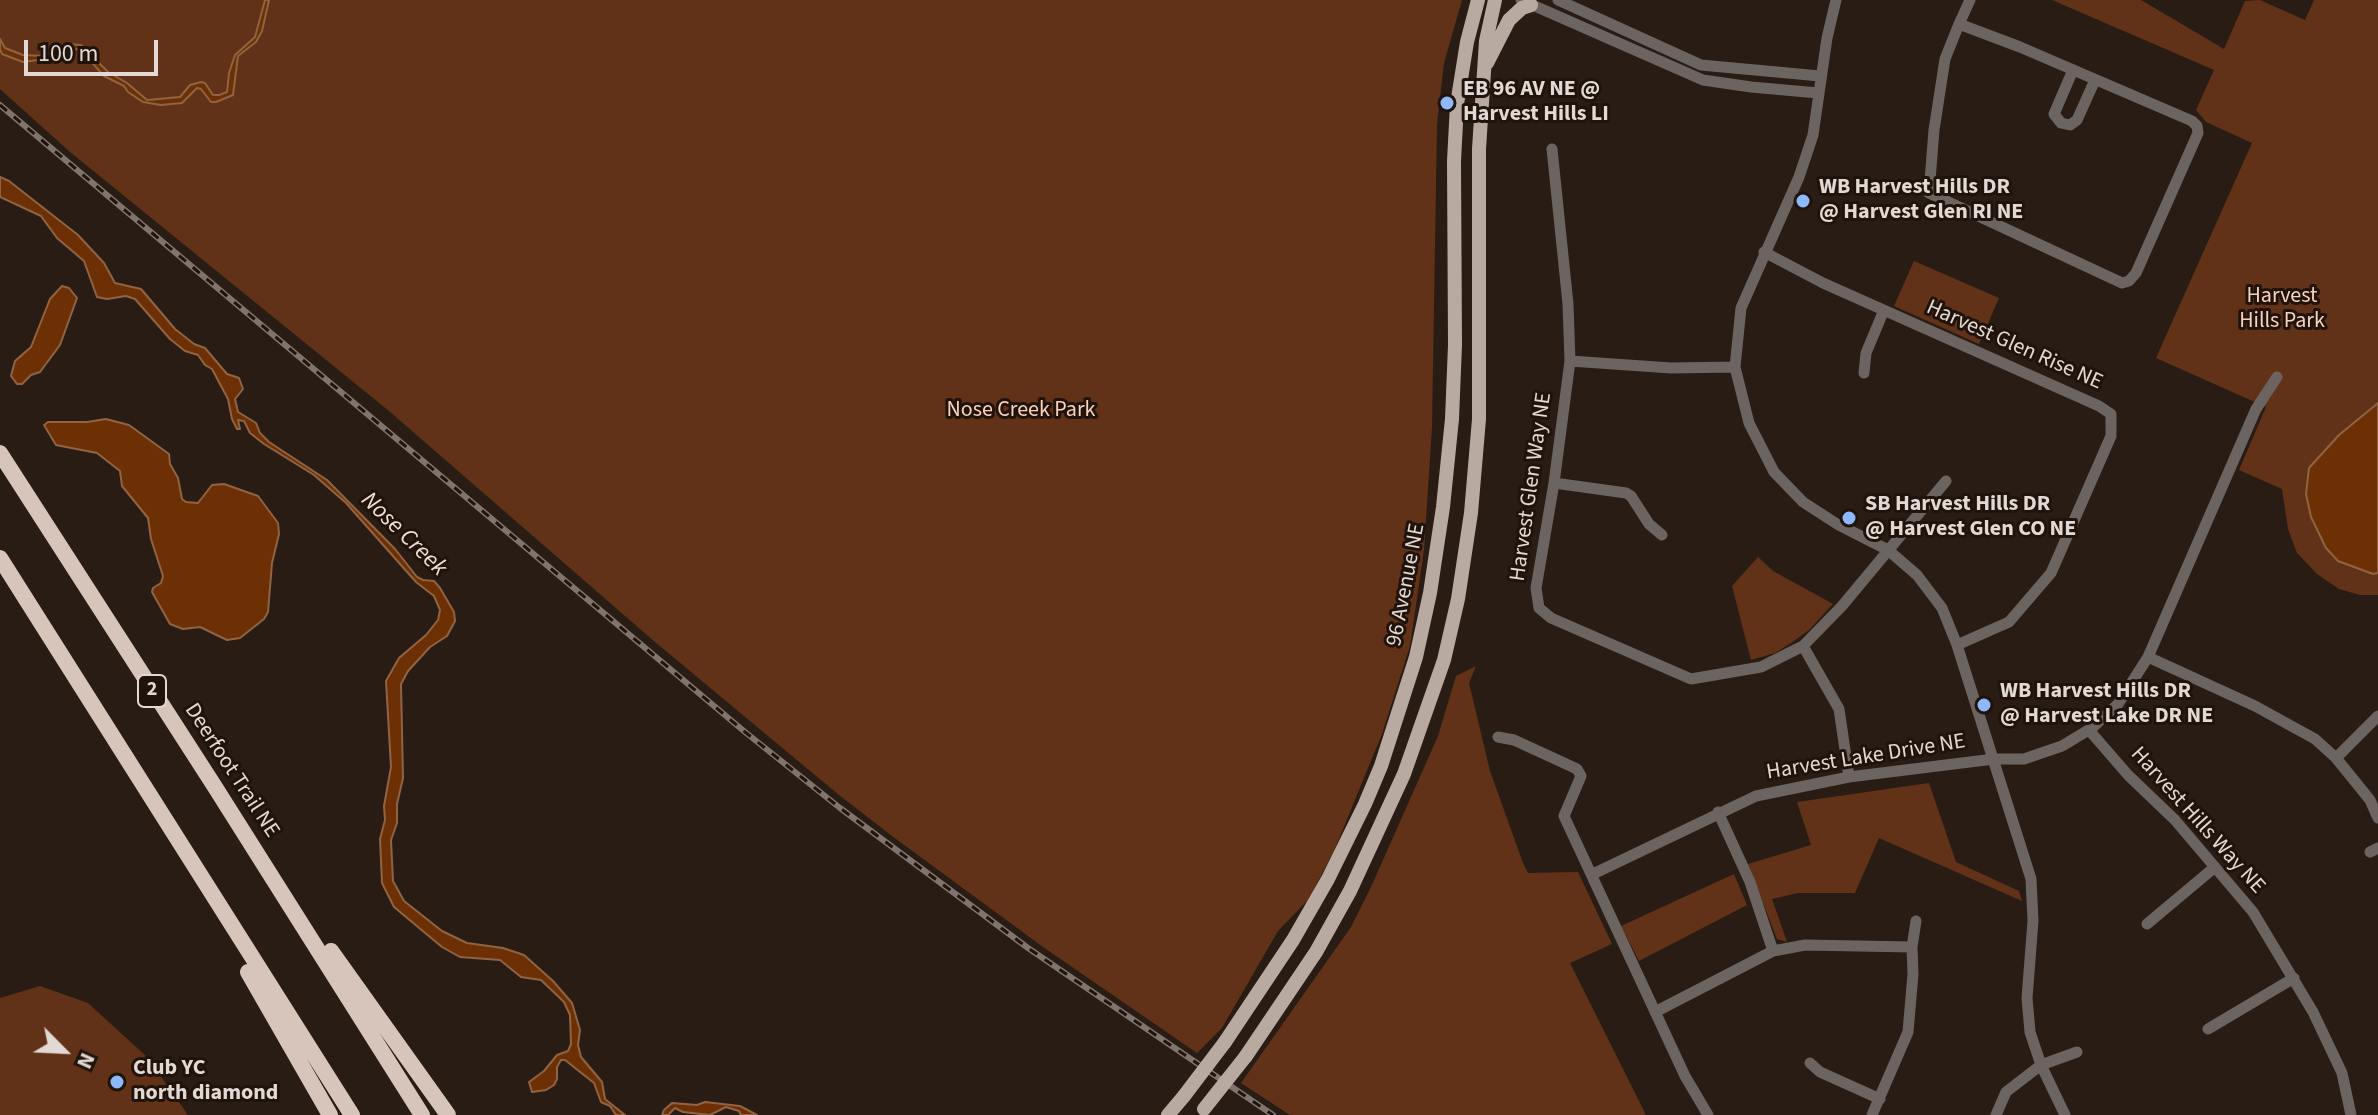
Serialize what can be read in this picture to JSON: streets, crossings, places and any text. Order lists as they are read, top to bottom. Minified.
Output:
{"streets":{"highway":["2","Deerfoot Trail NE"],"main road":["96 Avenue NE"],"street":["Harvest Glen Rise NE","Harvest Glen Way NE","Harvest Lake Drive NE","Harvest Hills Way NE"]},"crossings":[["Harvest Lake Drive NE","Harvest Hills Way NE"]],"water":["Nose Creek"],"parks":["Harvest Hills Park","Nose Creek Park"],"places":["EB 96 AV NE @ Harvest Hills LI","WB Harvest Hills DR @ Harvest Glen RI NE","SB Harvest Hills DR @ Harvest Glen CO NE","WB Harvest Hills DR @ Harvest Lake DR NE","Club YC north diamond"],"scale_bar":"100 m","north":"bottom right"}
